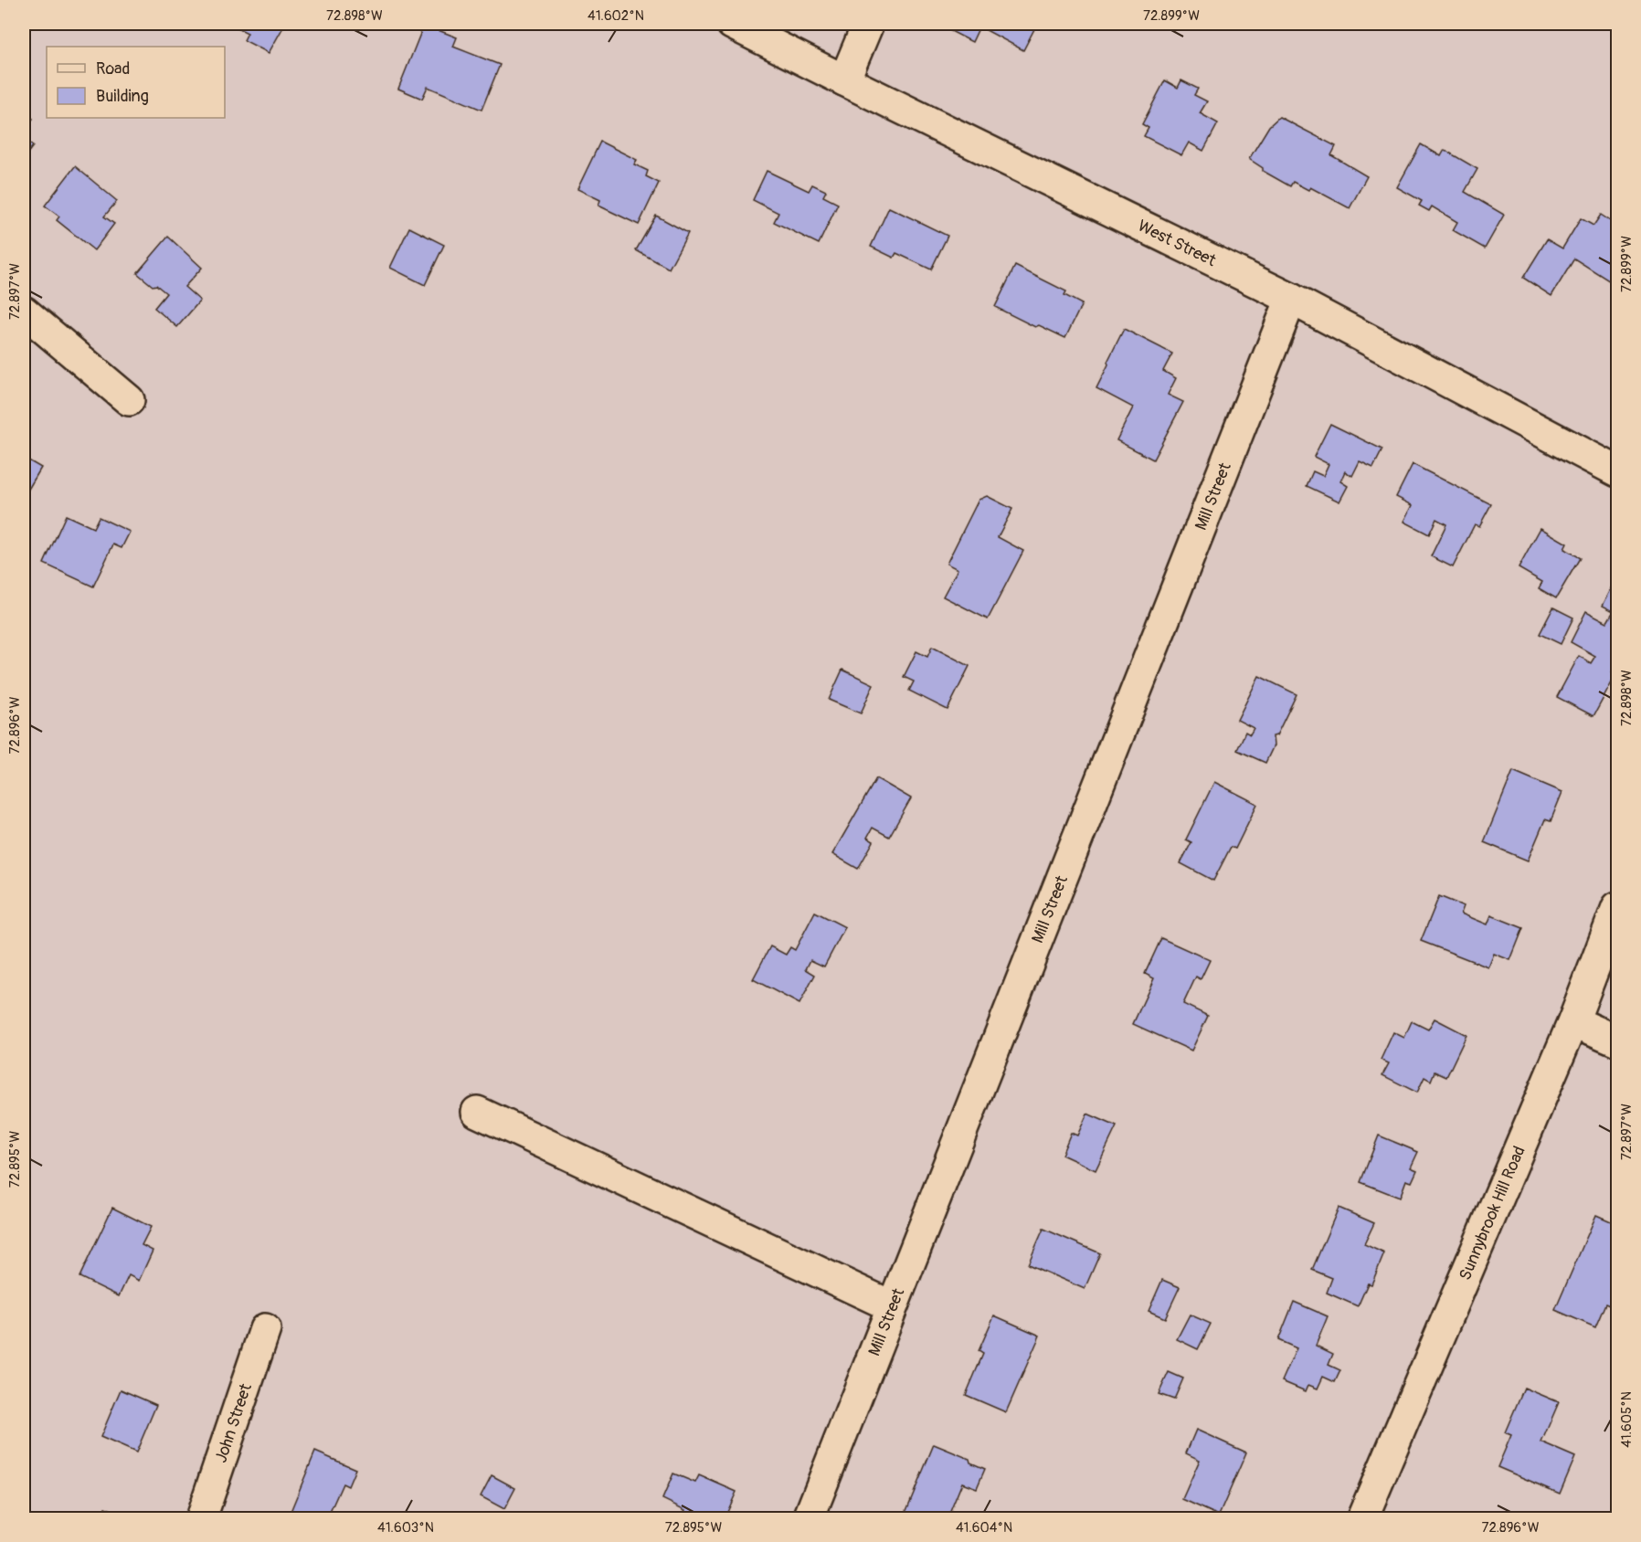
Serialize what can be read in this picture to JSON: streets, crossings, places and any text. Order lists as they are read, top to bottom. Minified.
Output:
{"streets":{"street":["West Street","Mill Street","Sunnybrook Hill Road","John Street"]},"crossings":[["West Street","Mill Street"]],"legend":["Road","Building"],"coordinates":["72.898°W","41.602°N","72.899°W","72.897°W","72.896°W","72.895°W","41.605°N","41.603°N","41.604°N"]}
